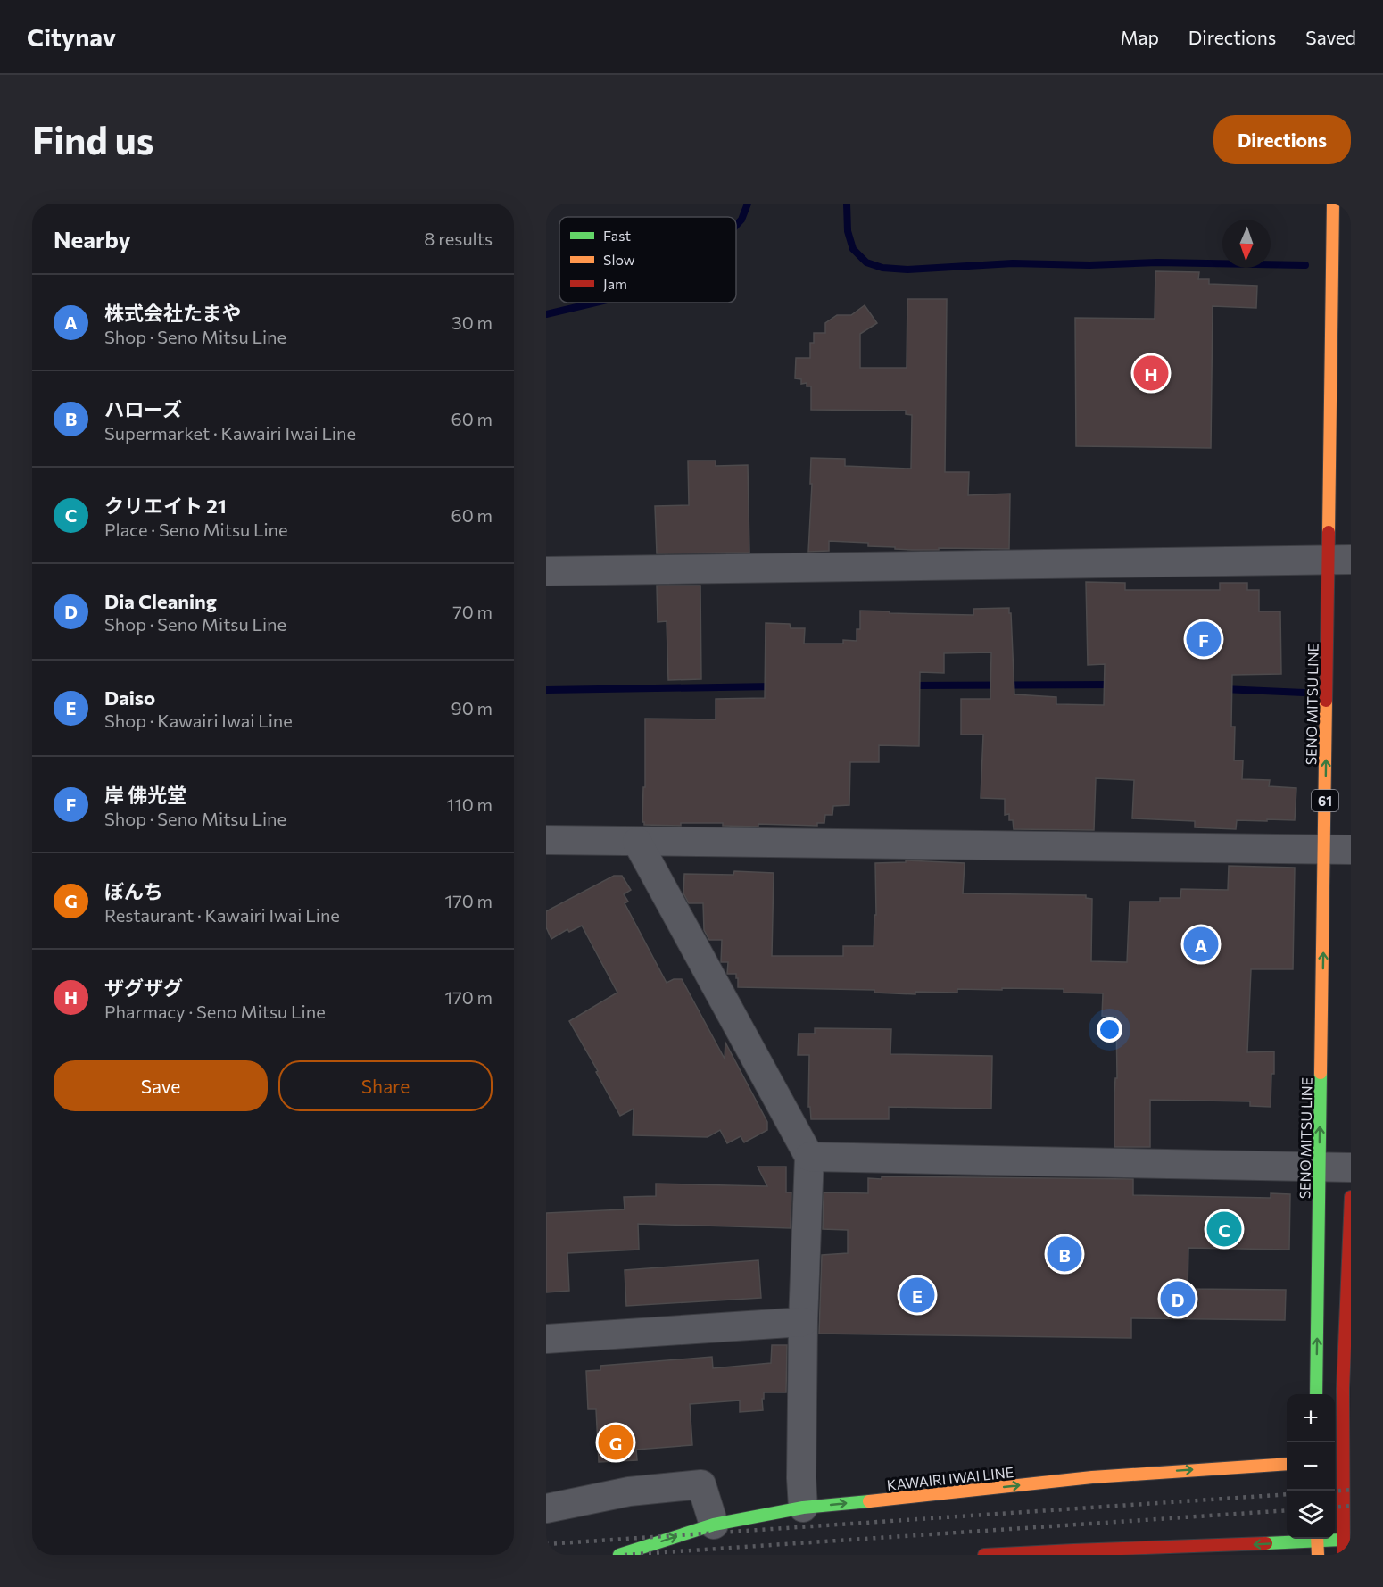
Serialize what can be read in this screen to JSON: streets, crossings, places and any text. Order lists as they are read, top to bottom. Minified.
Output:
{"streets":{"main road":["SENO MITSU LINE","61","KAWAIRI IWAI LINE"]},"one_way":["SENO MITSU LINE"],"legend":["Fast","Slow","Jam"],"north":"bottom","page":{"header":"Citynav","nav":["Map","Directions","Saved"],"buttons":["Directions",["Save","Share"]],"title":"Find us","heading":["Nearby","8 results"],"list":[{"mark":"A","name":"株式会社たまや","note":"Shop · Seno Mitsu Line","value":"30 m"},{"mark":"B","name":"ハローズ","note":"Supermarket · Kawairi Iwai Line","value":"60 m"},{"mark":"C","name":"クリエイト 21","note":"Place · Seno Mitsu Line","value":"60 m"},{"mark":"D","name":"Dia Cleaning","note":"Shop · Seno Mitsu Line","value":"70 m"},{"mark":"E","name":"Daiso","note":"Shop · Kawairi Iwai Line","value":"90 m"},{"mark":"F","name":"岸 佛光堂","note":"Shop · Seno Mitsu Line","value":"110 m"},{"mark":"G","name":"ぼんち","note":"Restaurant · Kawairi Iwai Line","value":"170 m"},{"mark":"H","name":"ザグザグ","note":"Pharmacy · Seno Mitsu Line","value":"170 m"}],"pins":["H","F","A","C","B","E","D","G"],"map_buttons":["+","−"]}}
